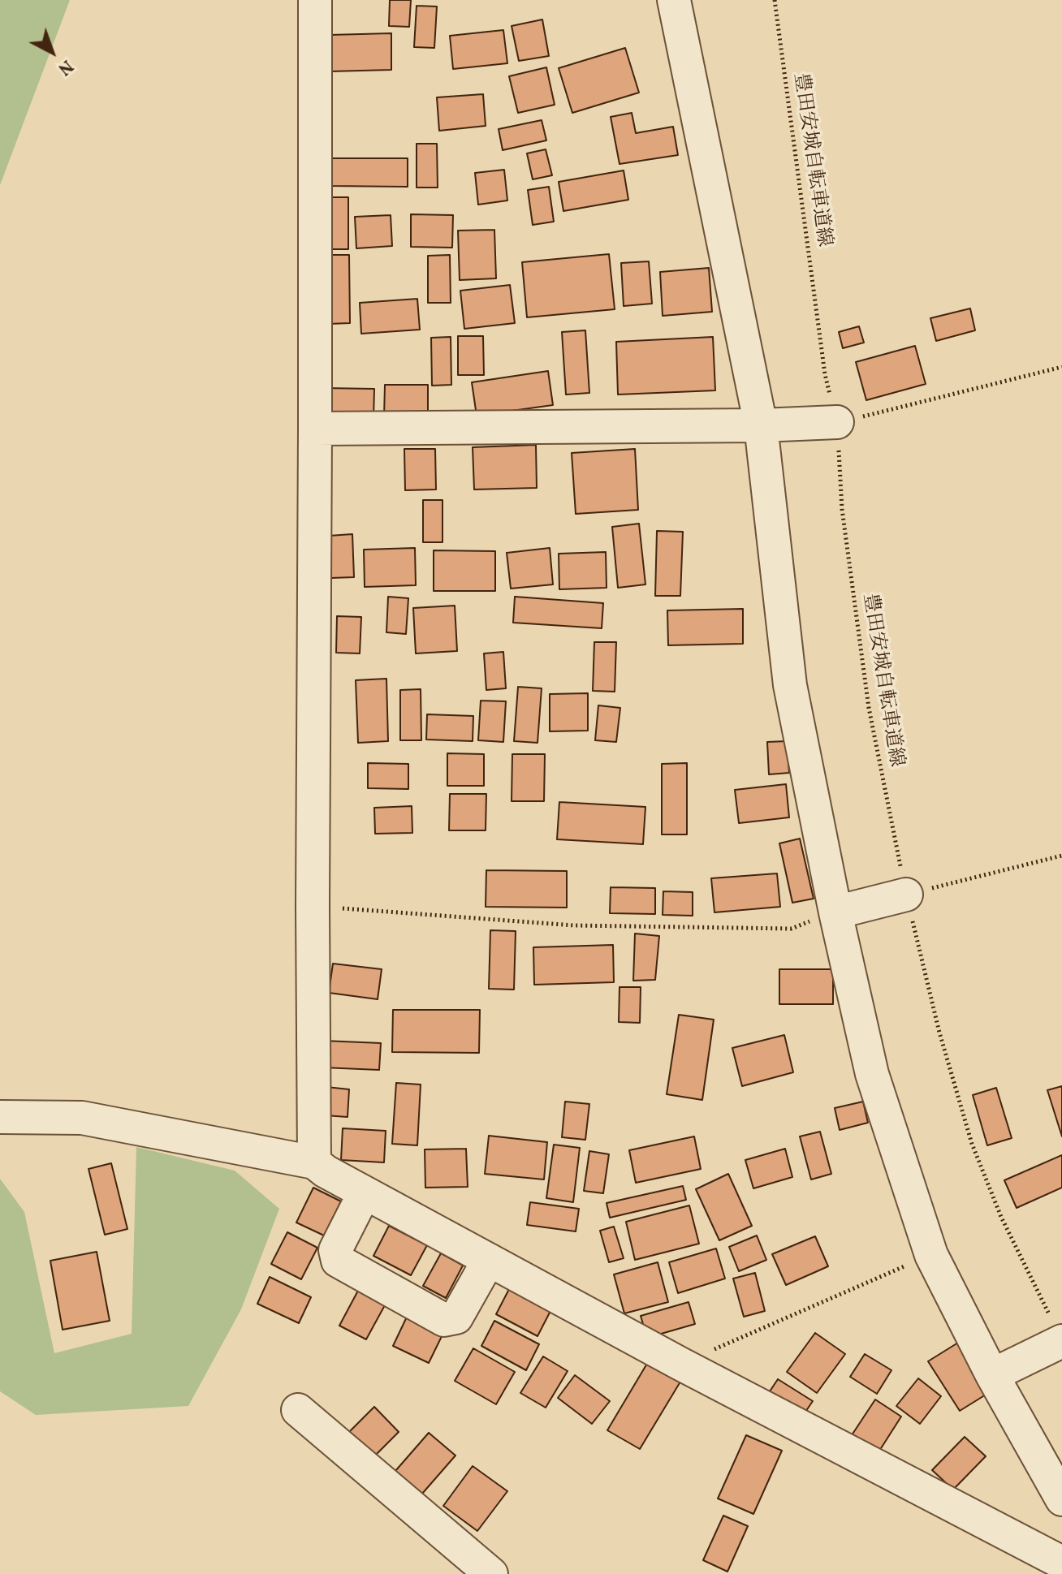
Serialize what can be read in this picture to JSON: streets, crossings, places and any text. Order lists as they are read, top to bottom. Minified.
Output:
{"streets":{"path":["豊田安城自転車道線"]},"north":"bottom right"}
